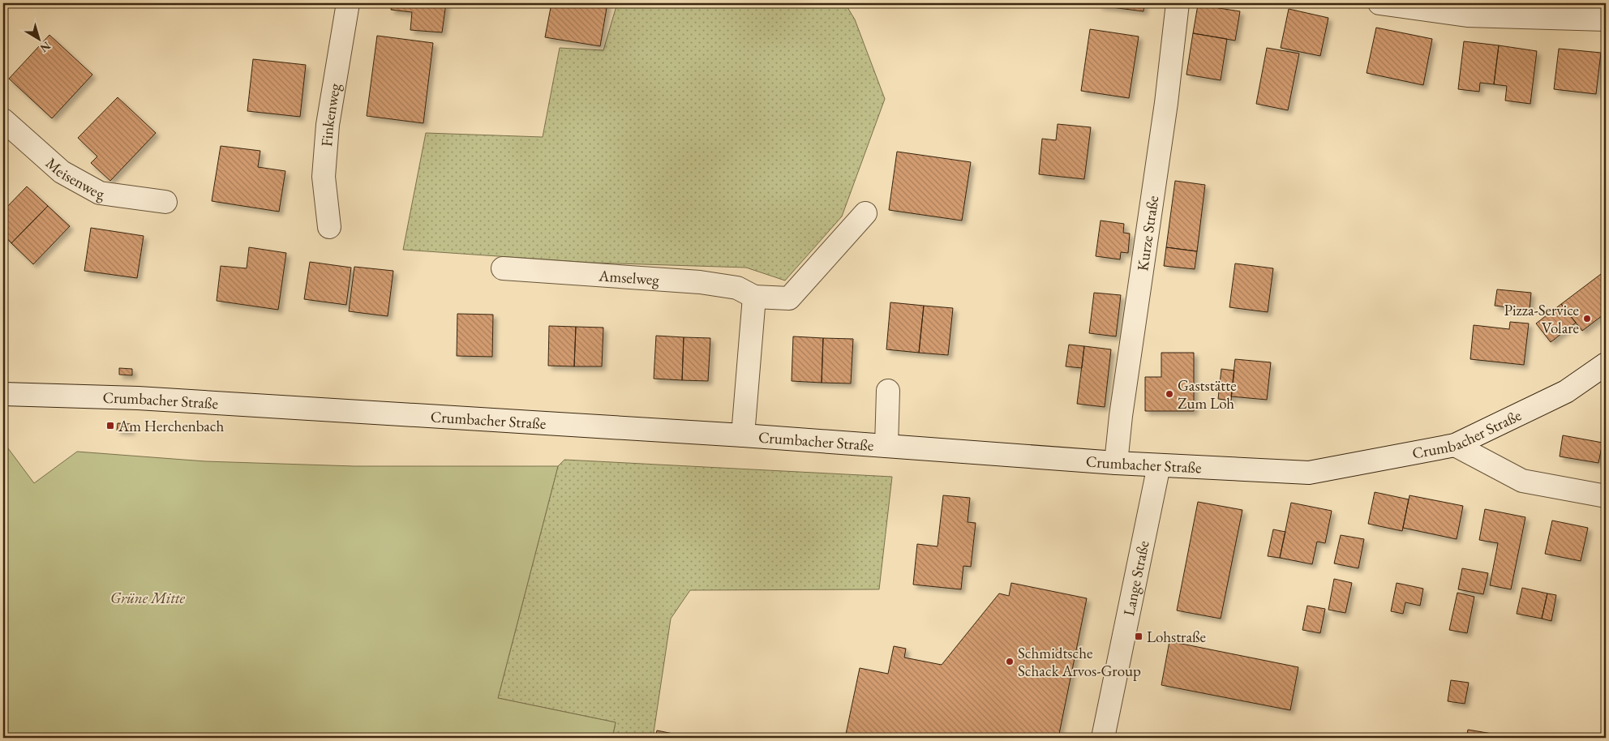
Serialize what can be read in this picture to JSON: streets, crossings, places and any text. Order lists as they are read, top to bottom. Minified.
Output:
{"streets":{"street":["Finkenweg","Meisenweg","Kurze Straße","Amselweg","Crumbacher Straße","Lange Straße"]},"crossings":[["Kurze Straße","Crumbacher Straße"],["Crumbacher Straße","Lange Straße"]],"parks":["Grüne Mitte"],"places":{"other":["Pizza-Service Volare","Gaststätte Zum Loh","Schmidtsche Schack Arvos-Group"],"transit":["Am Herchenbach","Lohstraße"]},"north":"bottom right"}
